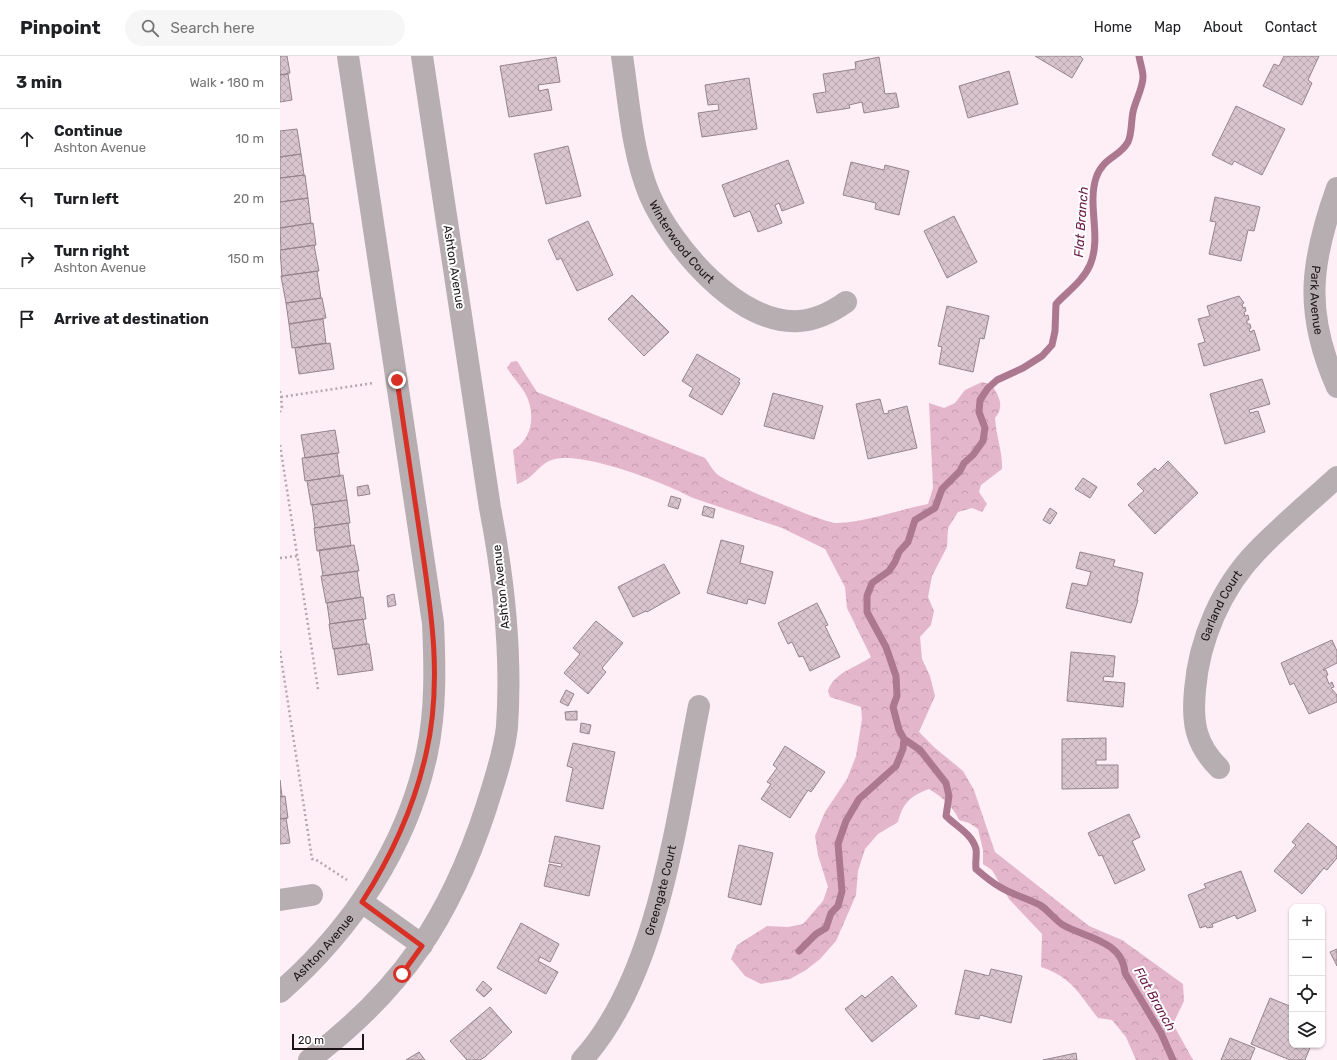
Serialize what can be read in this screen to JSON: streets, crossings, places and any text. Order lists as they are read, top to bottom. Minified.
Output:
{"streets":{"street":["Winterwood Court","Ashton Avenue","Park Avenue","Garland Court","Greengate Court"]},"water":["Flat Branch"],"scale_bar":"20 m","page":{"header":"Pinpoint","search":"Search here","nav":["Home","Map","About","Contact"],"heading":["3 min","Walk · 180 m"],"list":[["Continue","Ashton Avenue","10 m"],["Turn left","20 m"],["Turn right","Ashton Avenue","150 m"],"Arrive at destination"],"map_buttons":["+","−"],"scale":"20 m"}}
